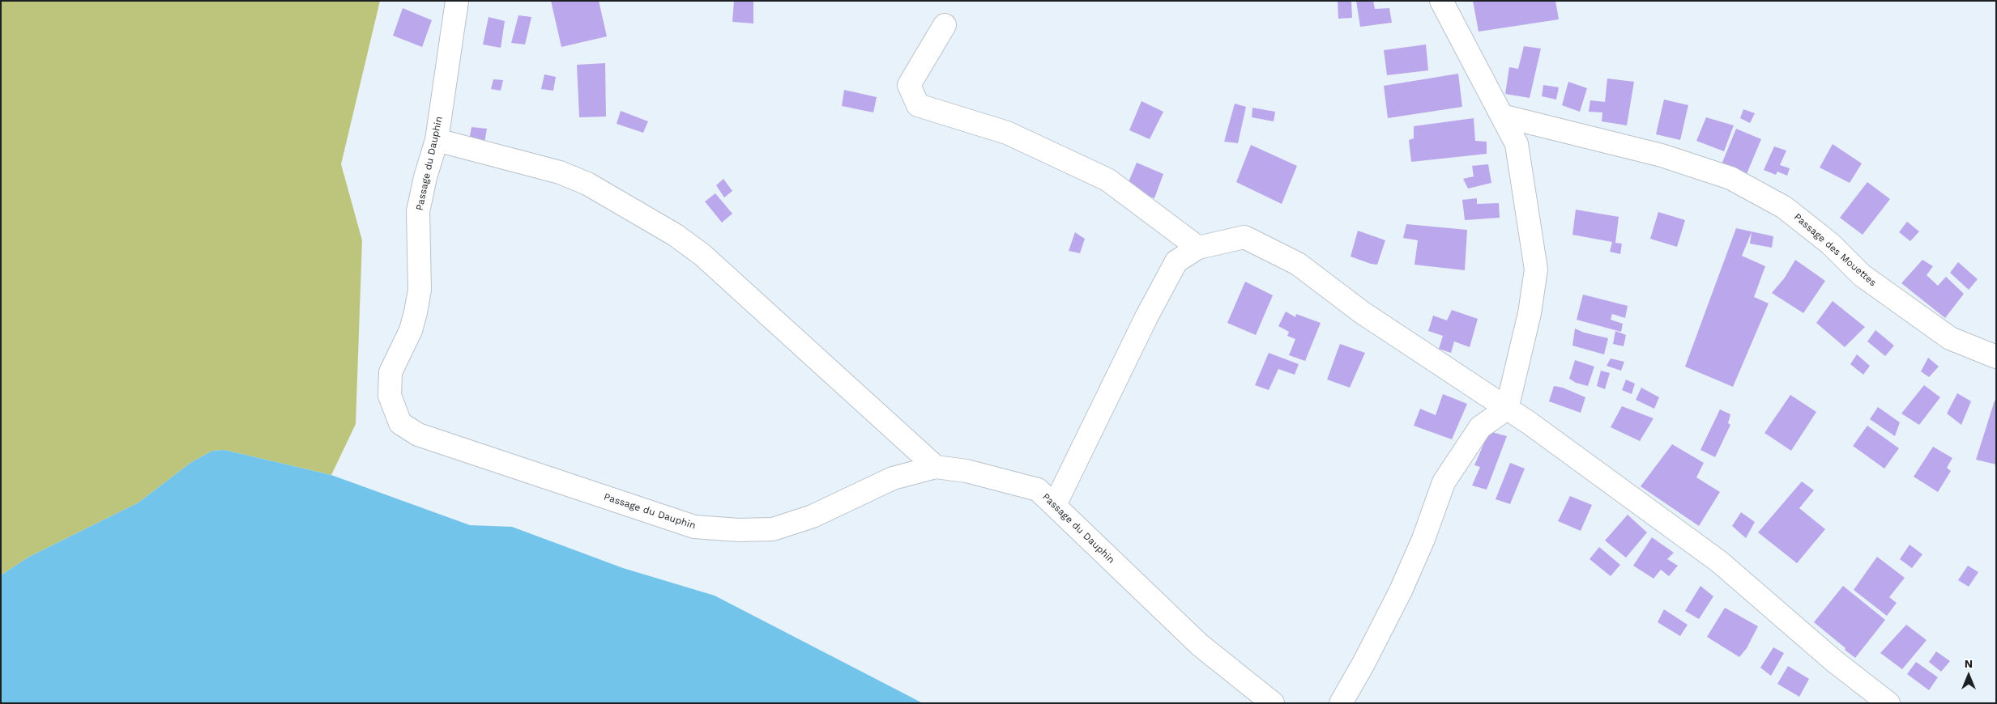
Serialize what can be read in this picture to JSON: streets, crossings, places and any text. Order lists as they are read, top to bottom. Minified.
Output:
{"streets":{"street":["Passage du Dauphin","Passage des Mouettes"]},"north":"top"}
